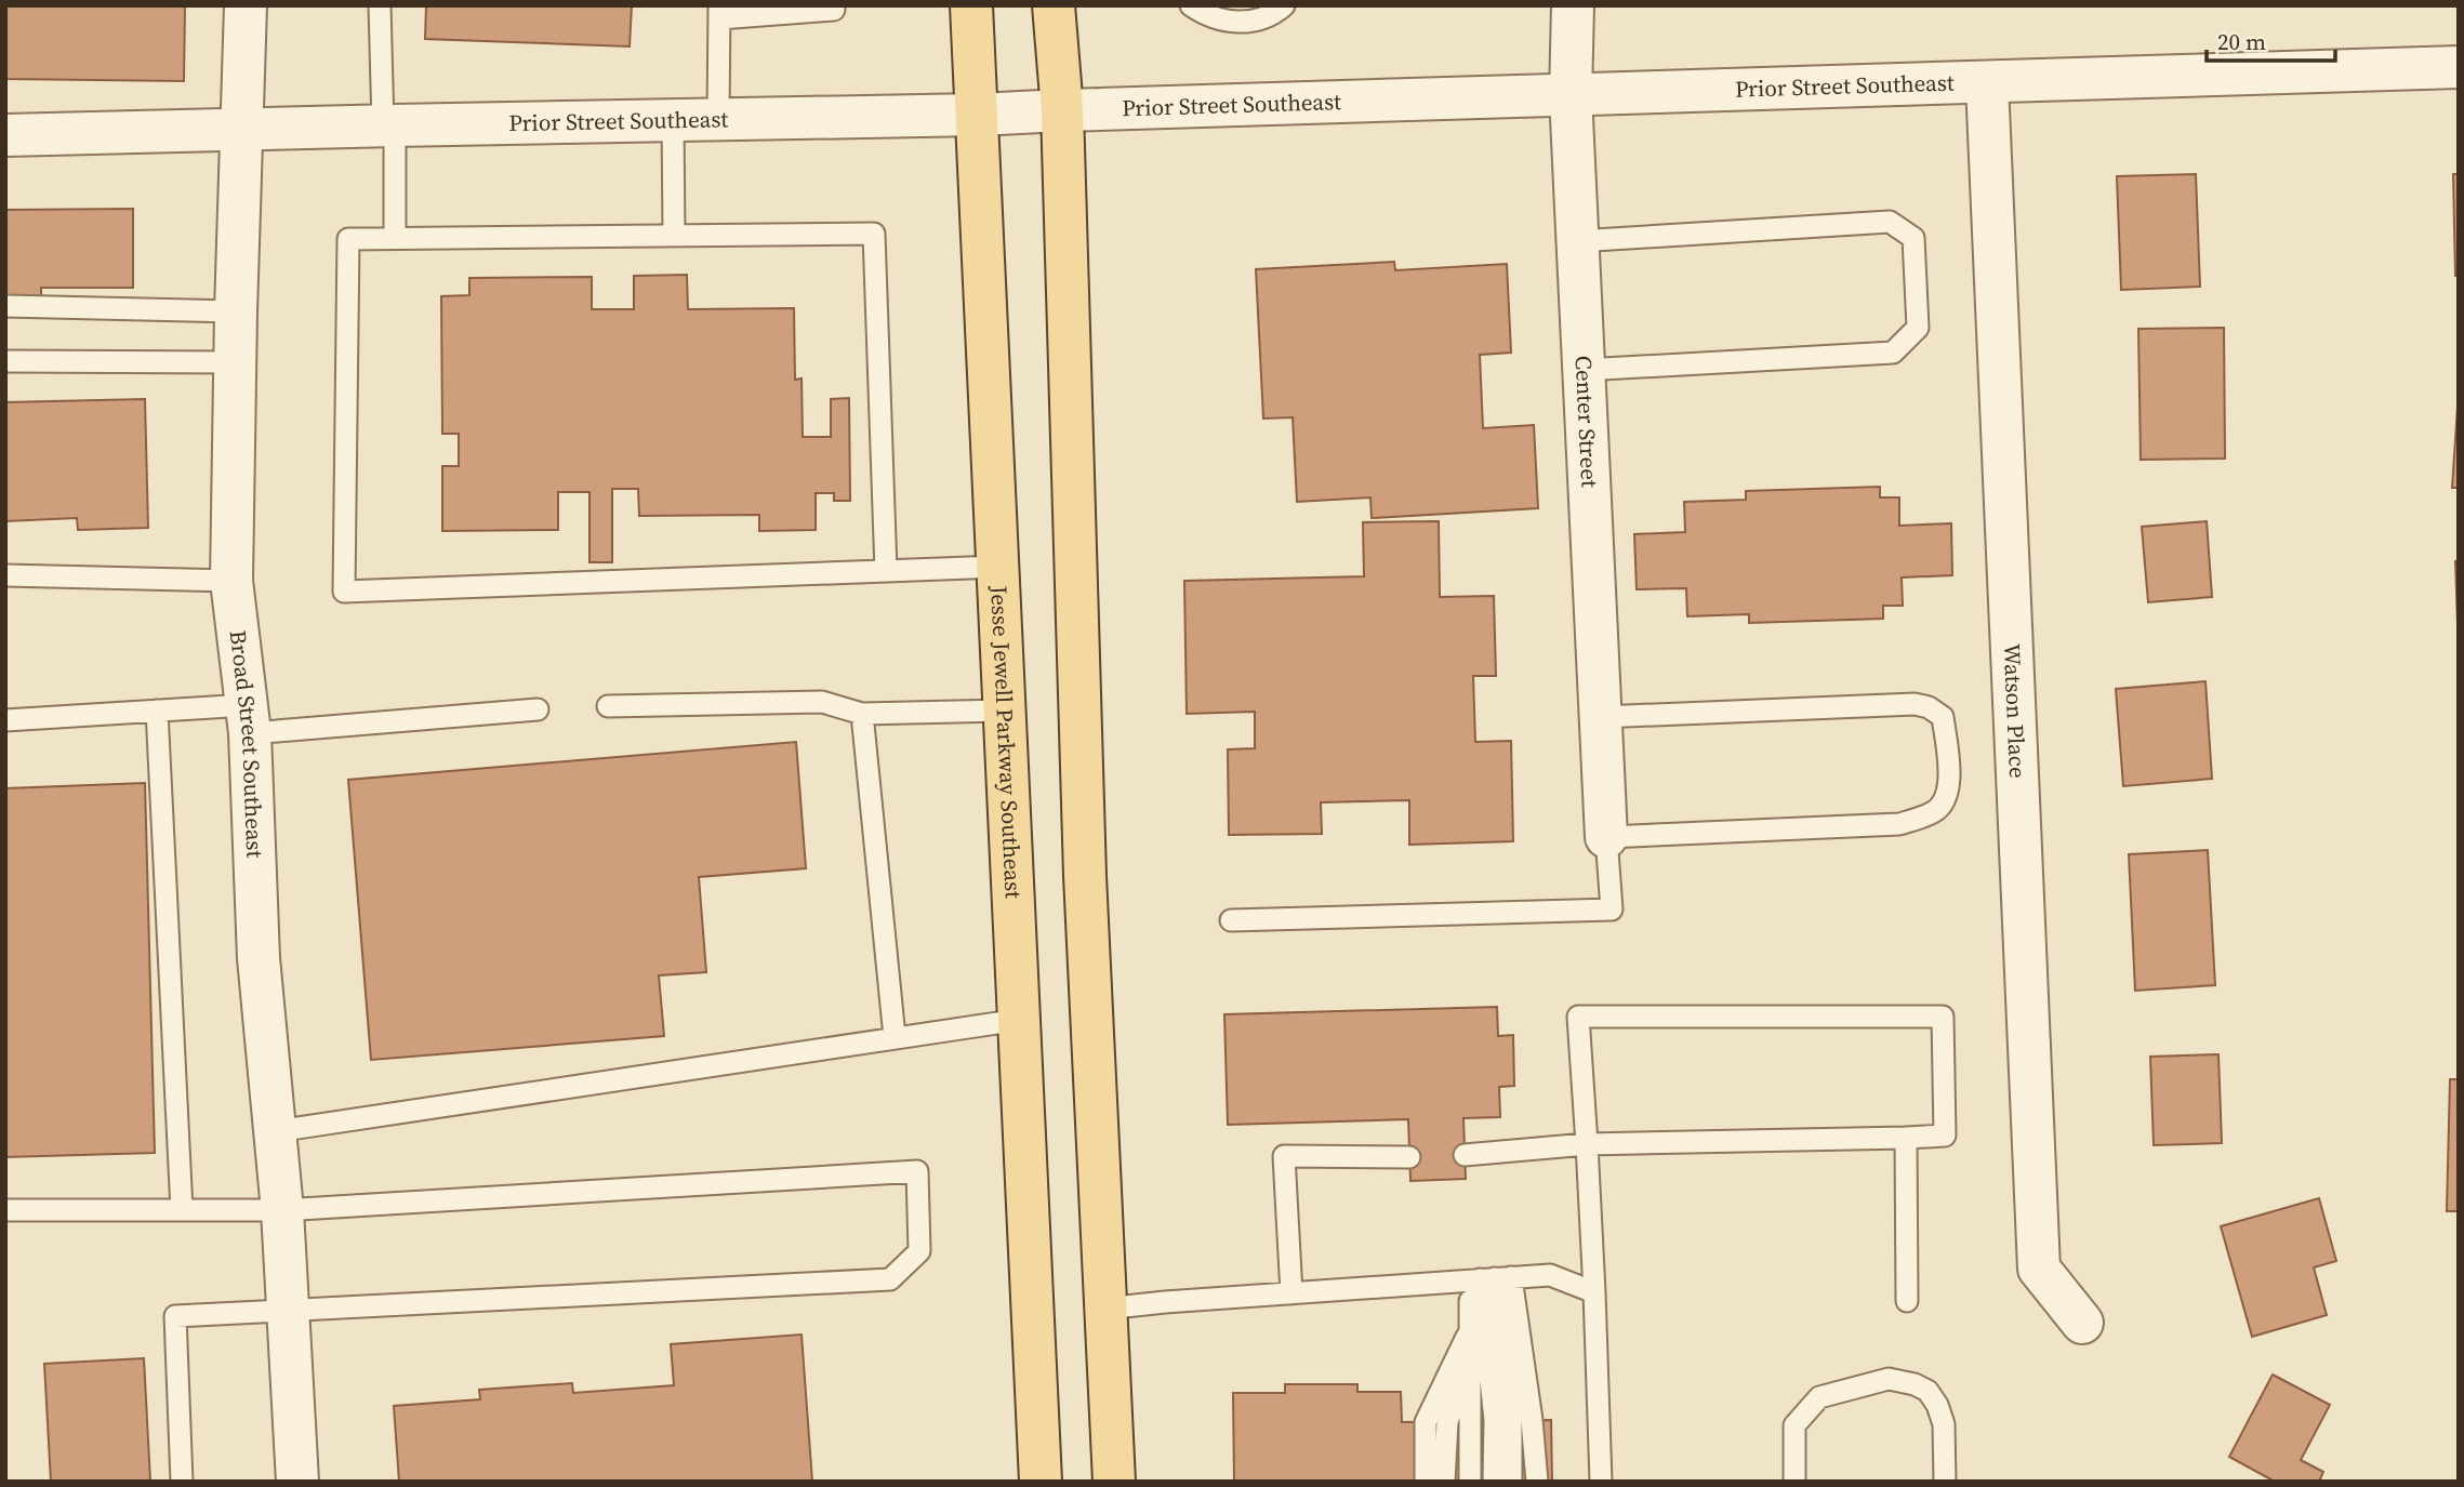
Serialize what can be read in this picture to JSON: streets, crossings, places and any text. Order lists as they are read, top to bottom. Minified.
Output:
{"streets":{"main road":["Jesse Jewell Parkway Southeast"],"street":["Prior Street Southeast","Center Street","Watson Place","Broad Street Southeast"]},"crossings":[["Prior Street Southeast","Center Street"],["Prior Street Southeast","Watson Place"],["Prior Street Southeast","Jesse Jewell Parkway Southeast"],["Prior Street Southeast","Broad Street Southeast"]],"scale_bar":"20 m"}
